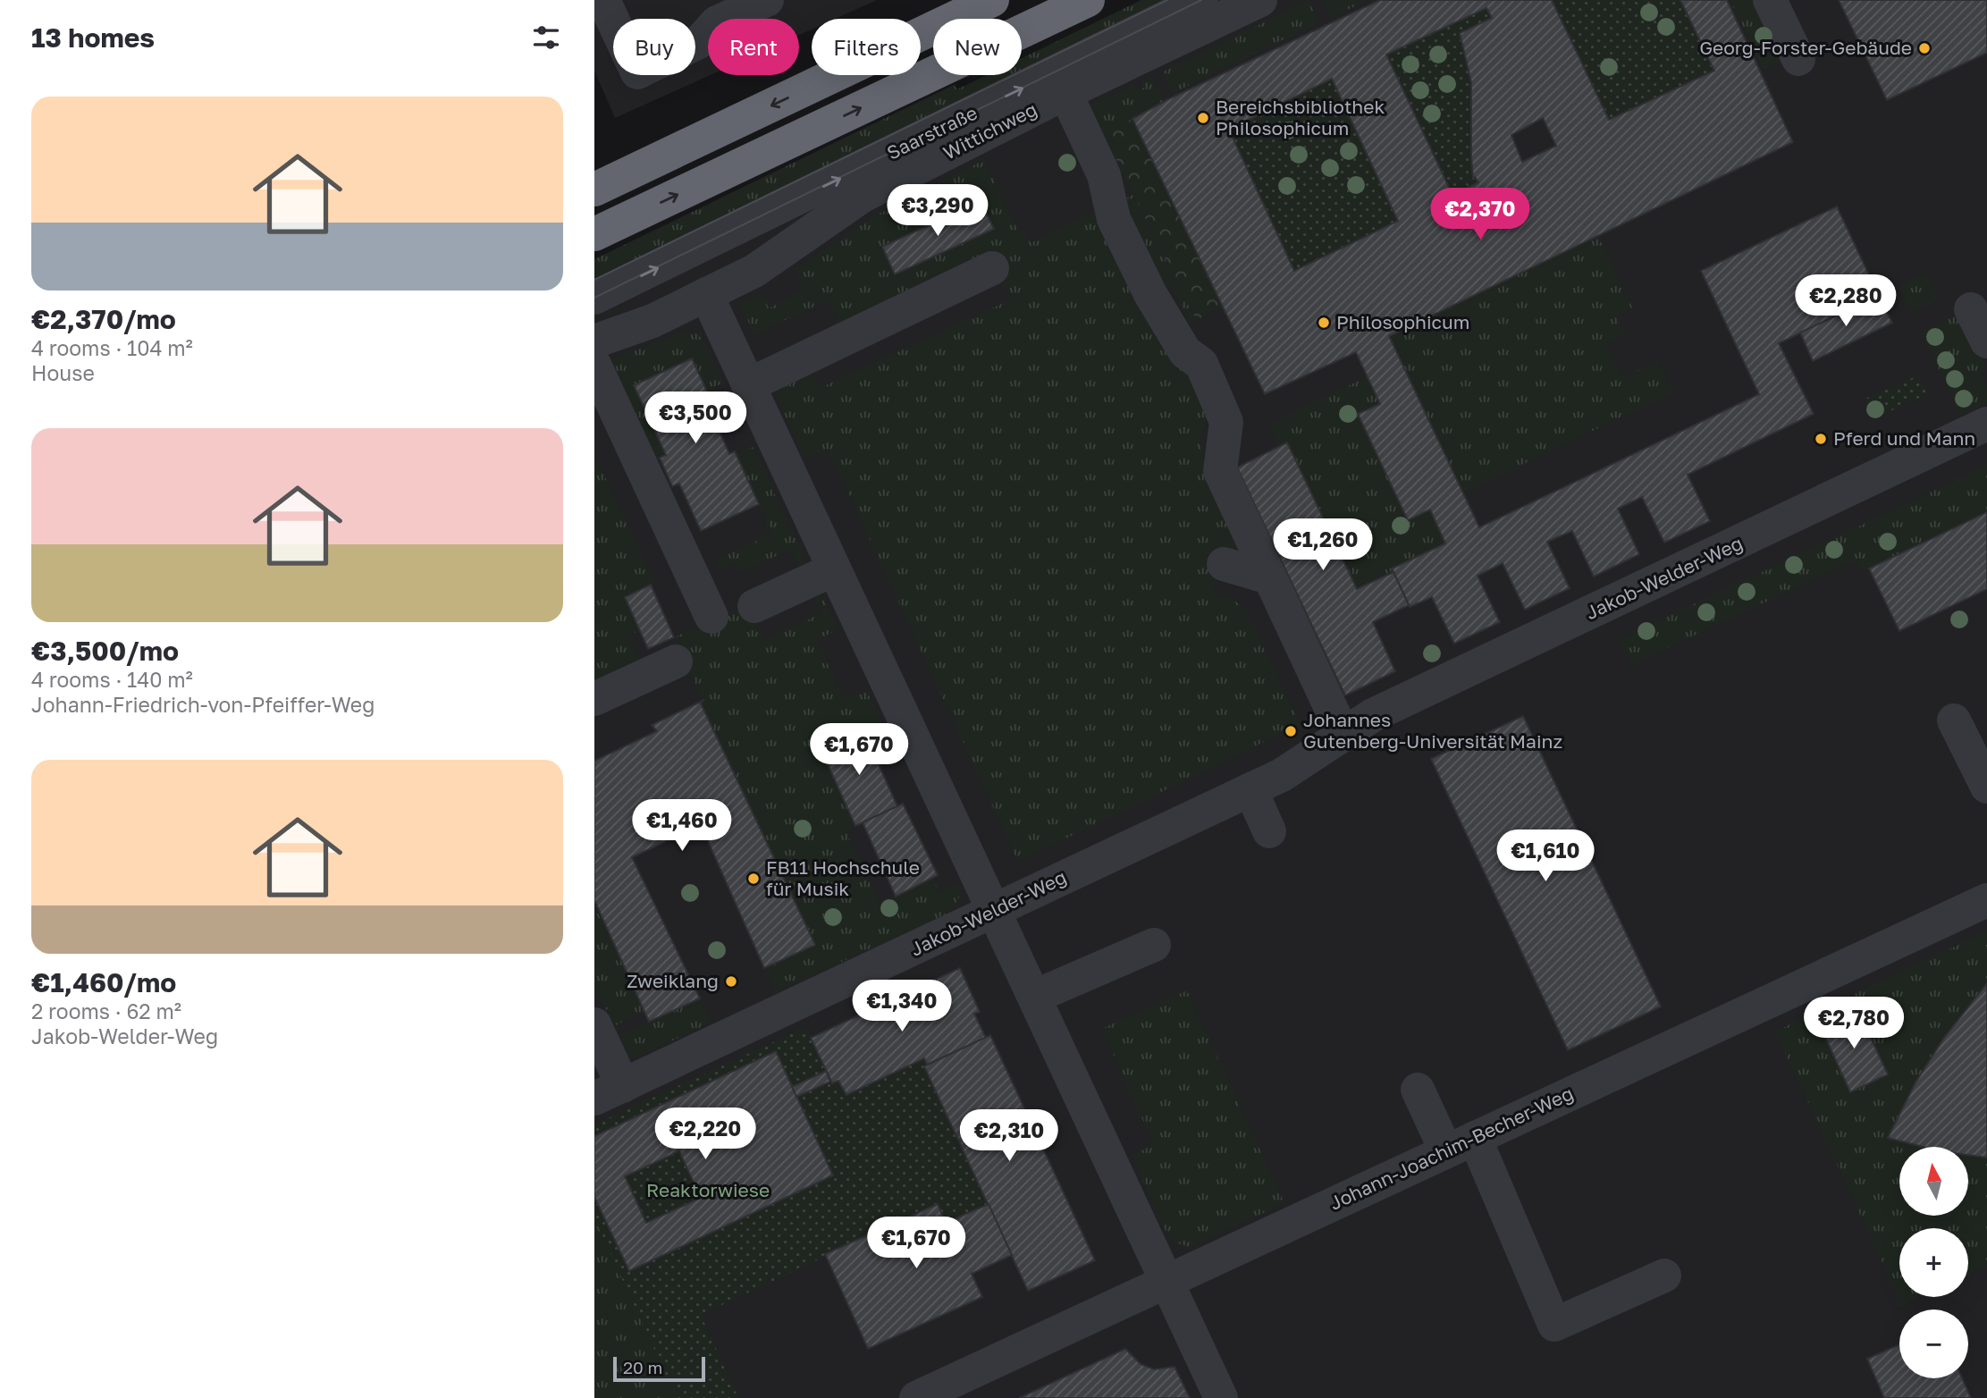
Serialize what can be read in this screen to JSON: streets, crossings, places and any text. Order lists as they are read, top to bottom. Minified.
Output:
{"streets":{"street":["Wittichweg","Saarstraße","Jakob-Welder-Weg","Johann-Joachim-Becher-Weg"]},"parks":["Reaktorwiese"],"places":["Georg-Forster-Gebäude","Bereichsbibliothek Philosophicum","Philosophicum","Pferd und Mann","Johannes Gutenberg-Universität Mainz","FB11 Hochschule für Musik","Zweiklang"],"scale_bar":"20 m","north":"top","page":{"heading":"13 homes","chip":["Buy","Rent","Filters","New"],"list":[{"name":"€2,370/mo","note":"4 rooms · 104 m² · House"},{"name":"€3,500/mo","note":"4 rooms · 140 m² · Johann-Friedrich-von-Pfeiffer-Weg"},{"name":"€1,460/mo","note":"2 rooms · 62 m² · Jakob-Welder-Weg"}],"price":["€3,290","€2,370","€2,280","€3,500","€1,260","€1,670","€1,460","€1,610","€1,340","€2,780","€2,220","€2,310","€1,670"],"map_buttons":["+","−"],"scale":"20 m"}}
